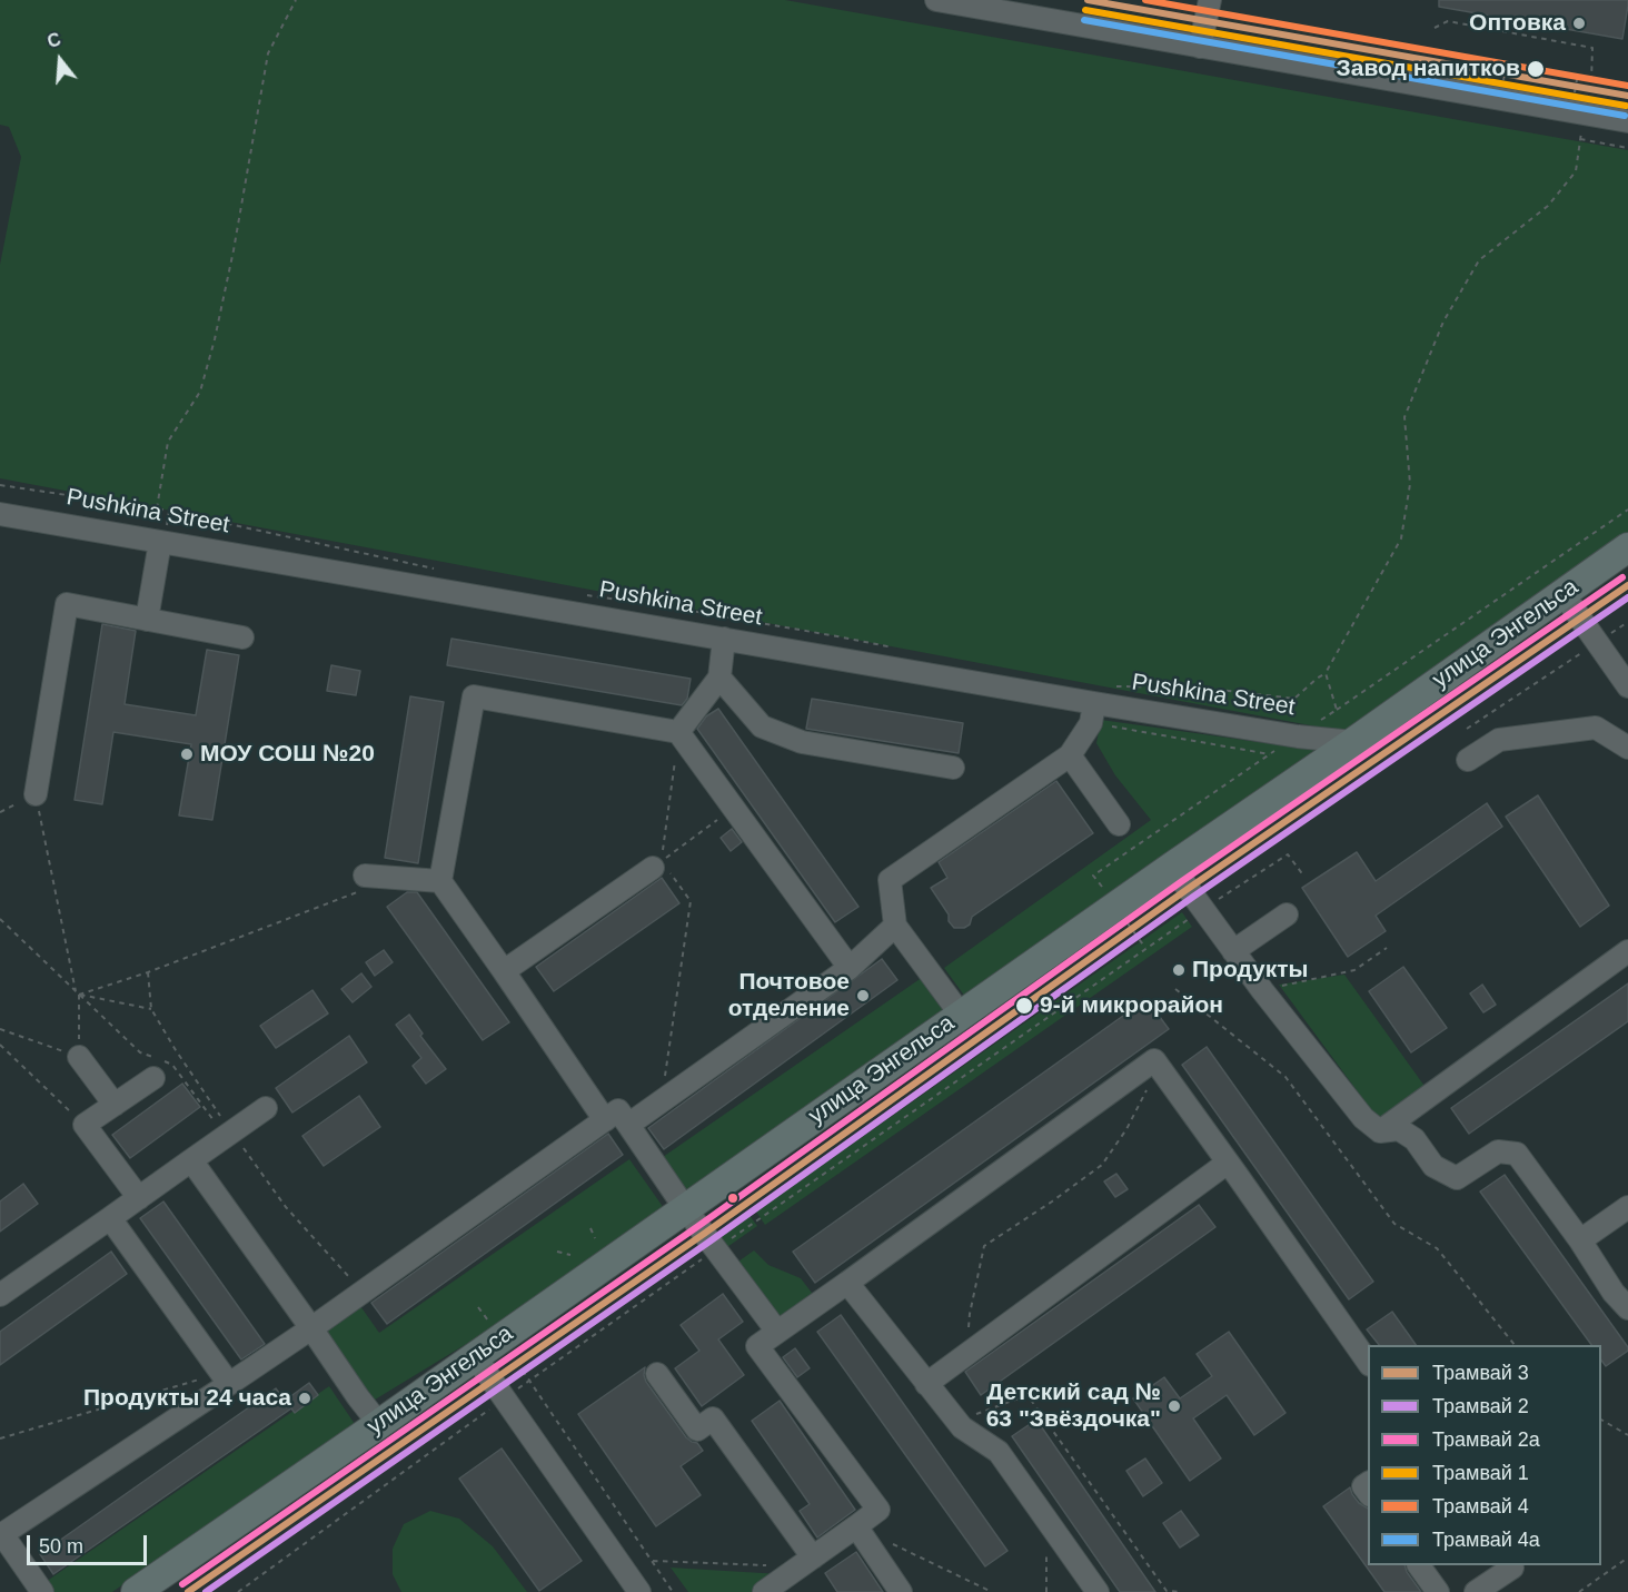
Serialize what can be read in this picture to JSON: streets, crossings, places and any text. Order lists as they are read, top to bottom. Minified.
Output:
{"streets":{"main road":["улица Энгельса"],"street":["Pushkina Street"]},"crossings":[["Pushkina Street","улица Энгельса"]],"places":["Оптовка","Завод напитков","МОУ СОШ №20","Продукты","Почтовое отделение","9-й микрорайон","Продукты 24 часа","Детский сад № 63 \"Звёздочка\""],"lines":["tram line 3","tram line 4","tram line 1","tram line 4а","tram line 2а","tram line 2"],"legend":["Трамвай 3","Трамвай 2","Трамвай 2а","Трамвай 1","Трамвай 4","Трамвай 4а"],"scale_bar":"50 m","north":"top"}
